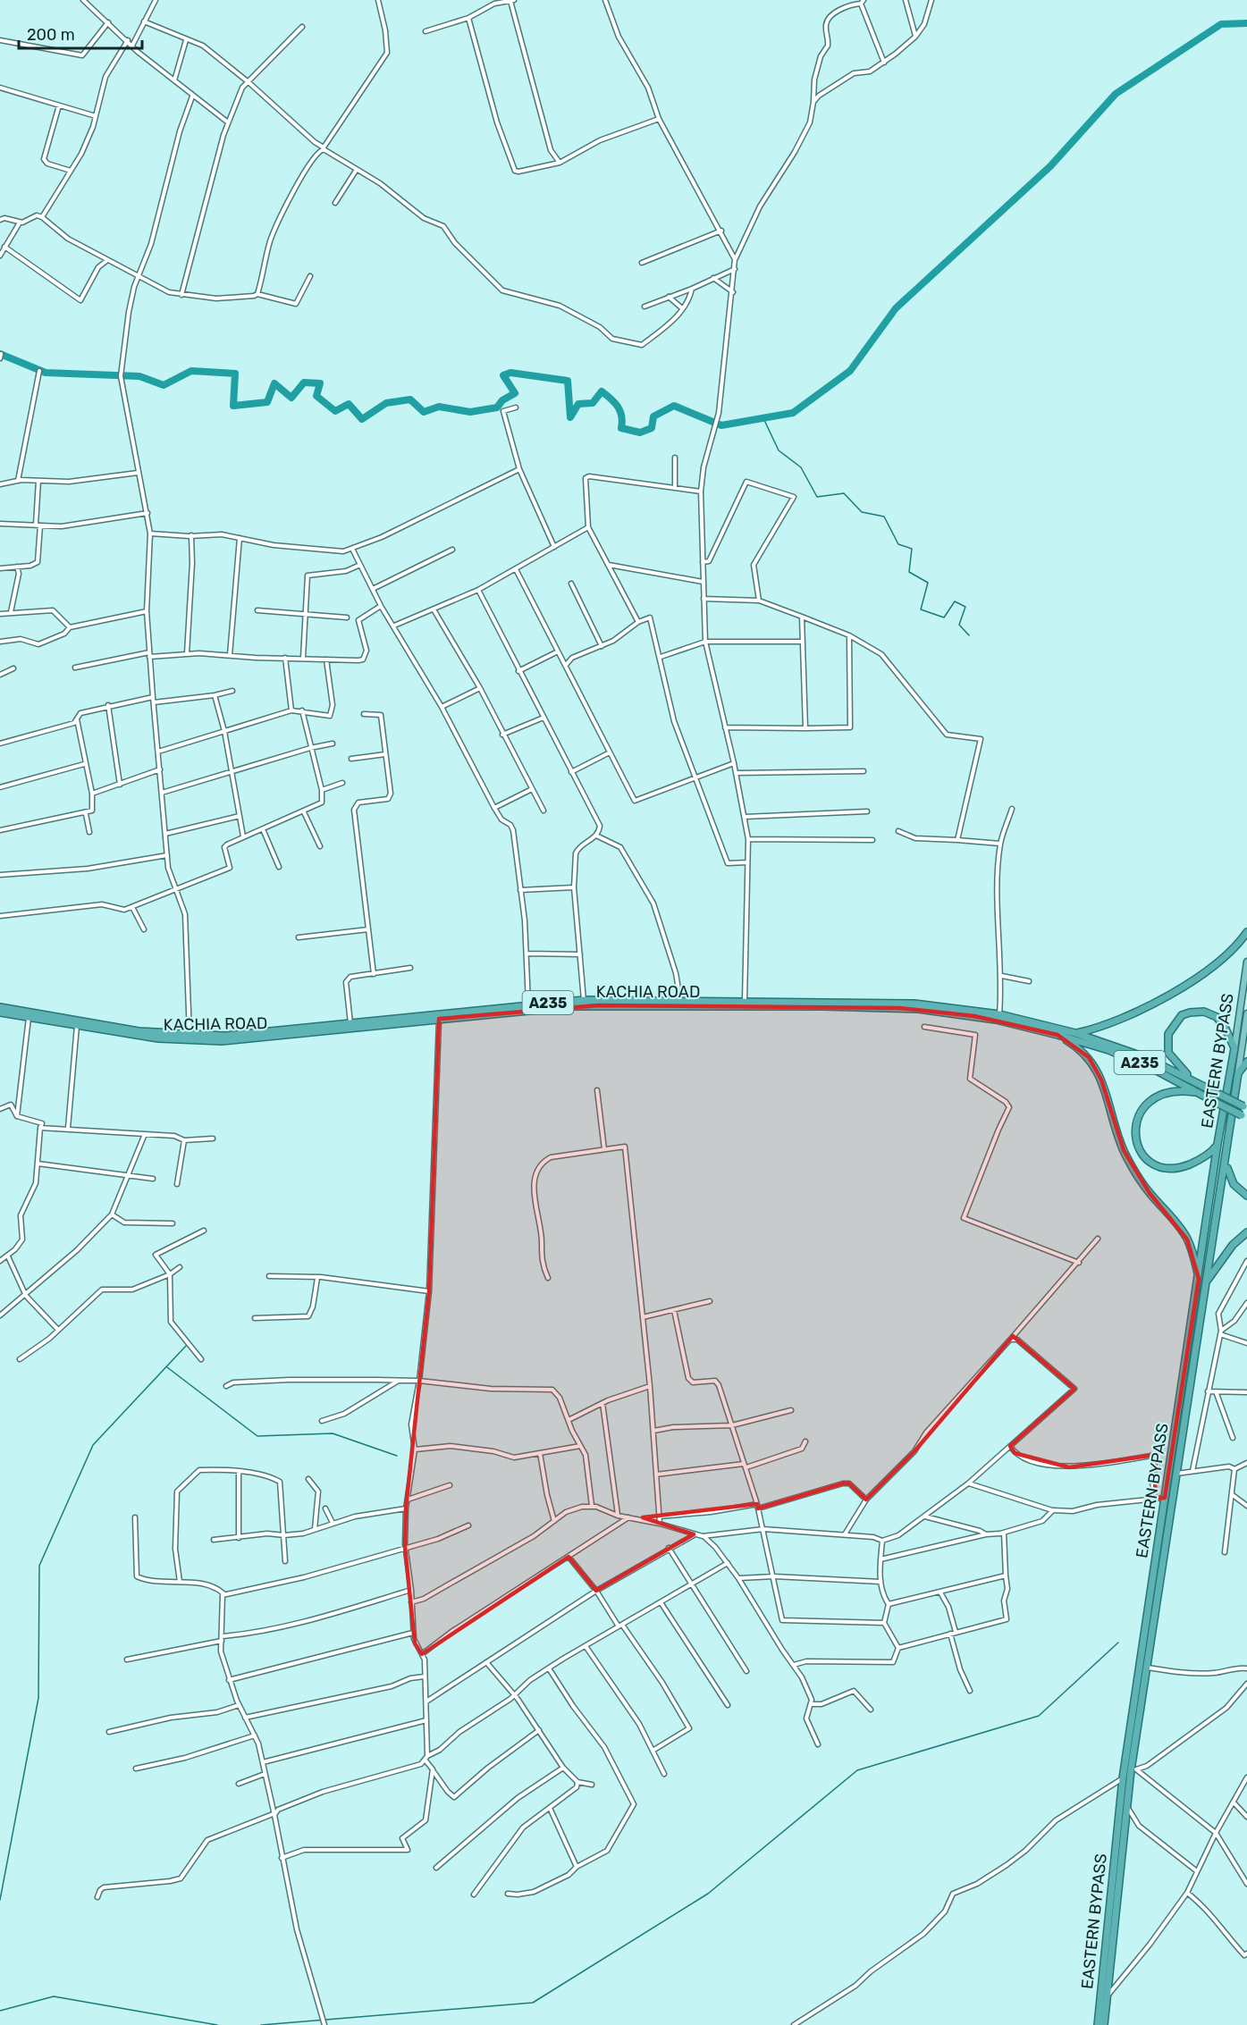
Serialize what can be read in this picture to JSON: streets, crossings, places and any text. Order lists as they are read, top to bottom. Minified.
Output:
{"streets":{"highway":["KACHIA ROAD","A235","EASTERN BYPASS"]},"crossings":[["KACHIA ROAD","A235"]],"scale_bar":"200 m"}
